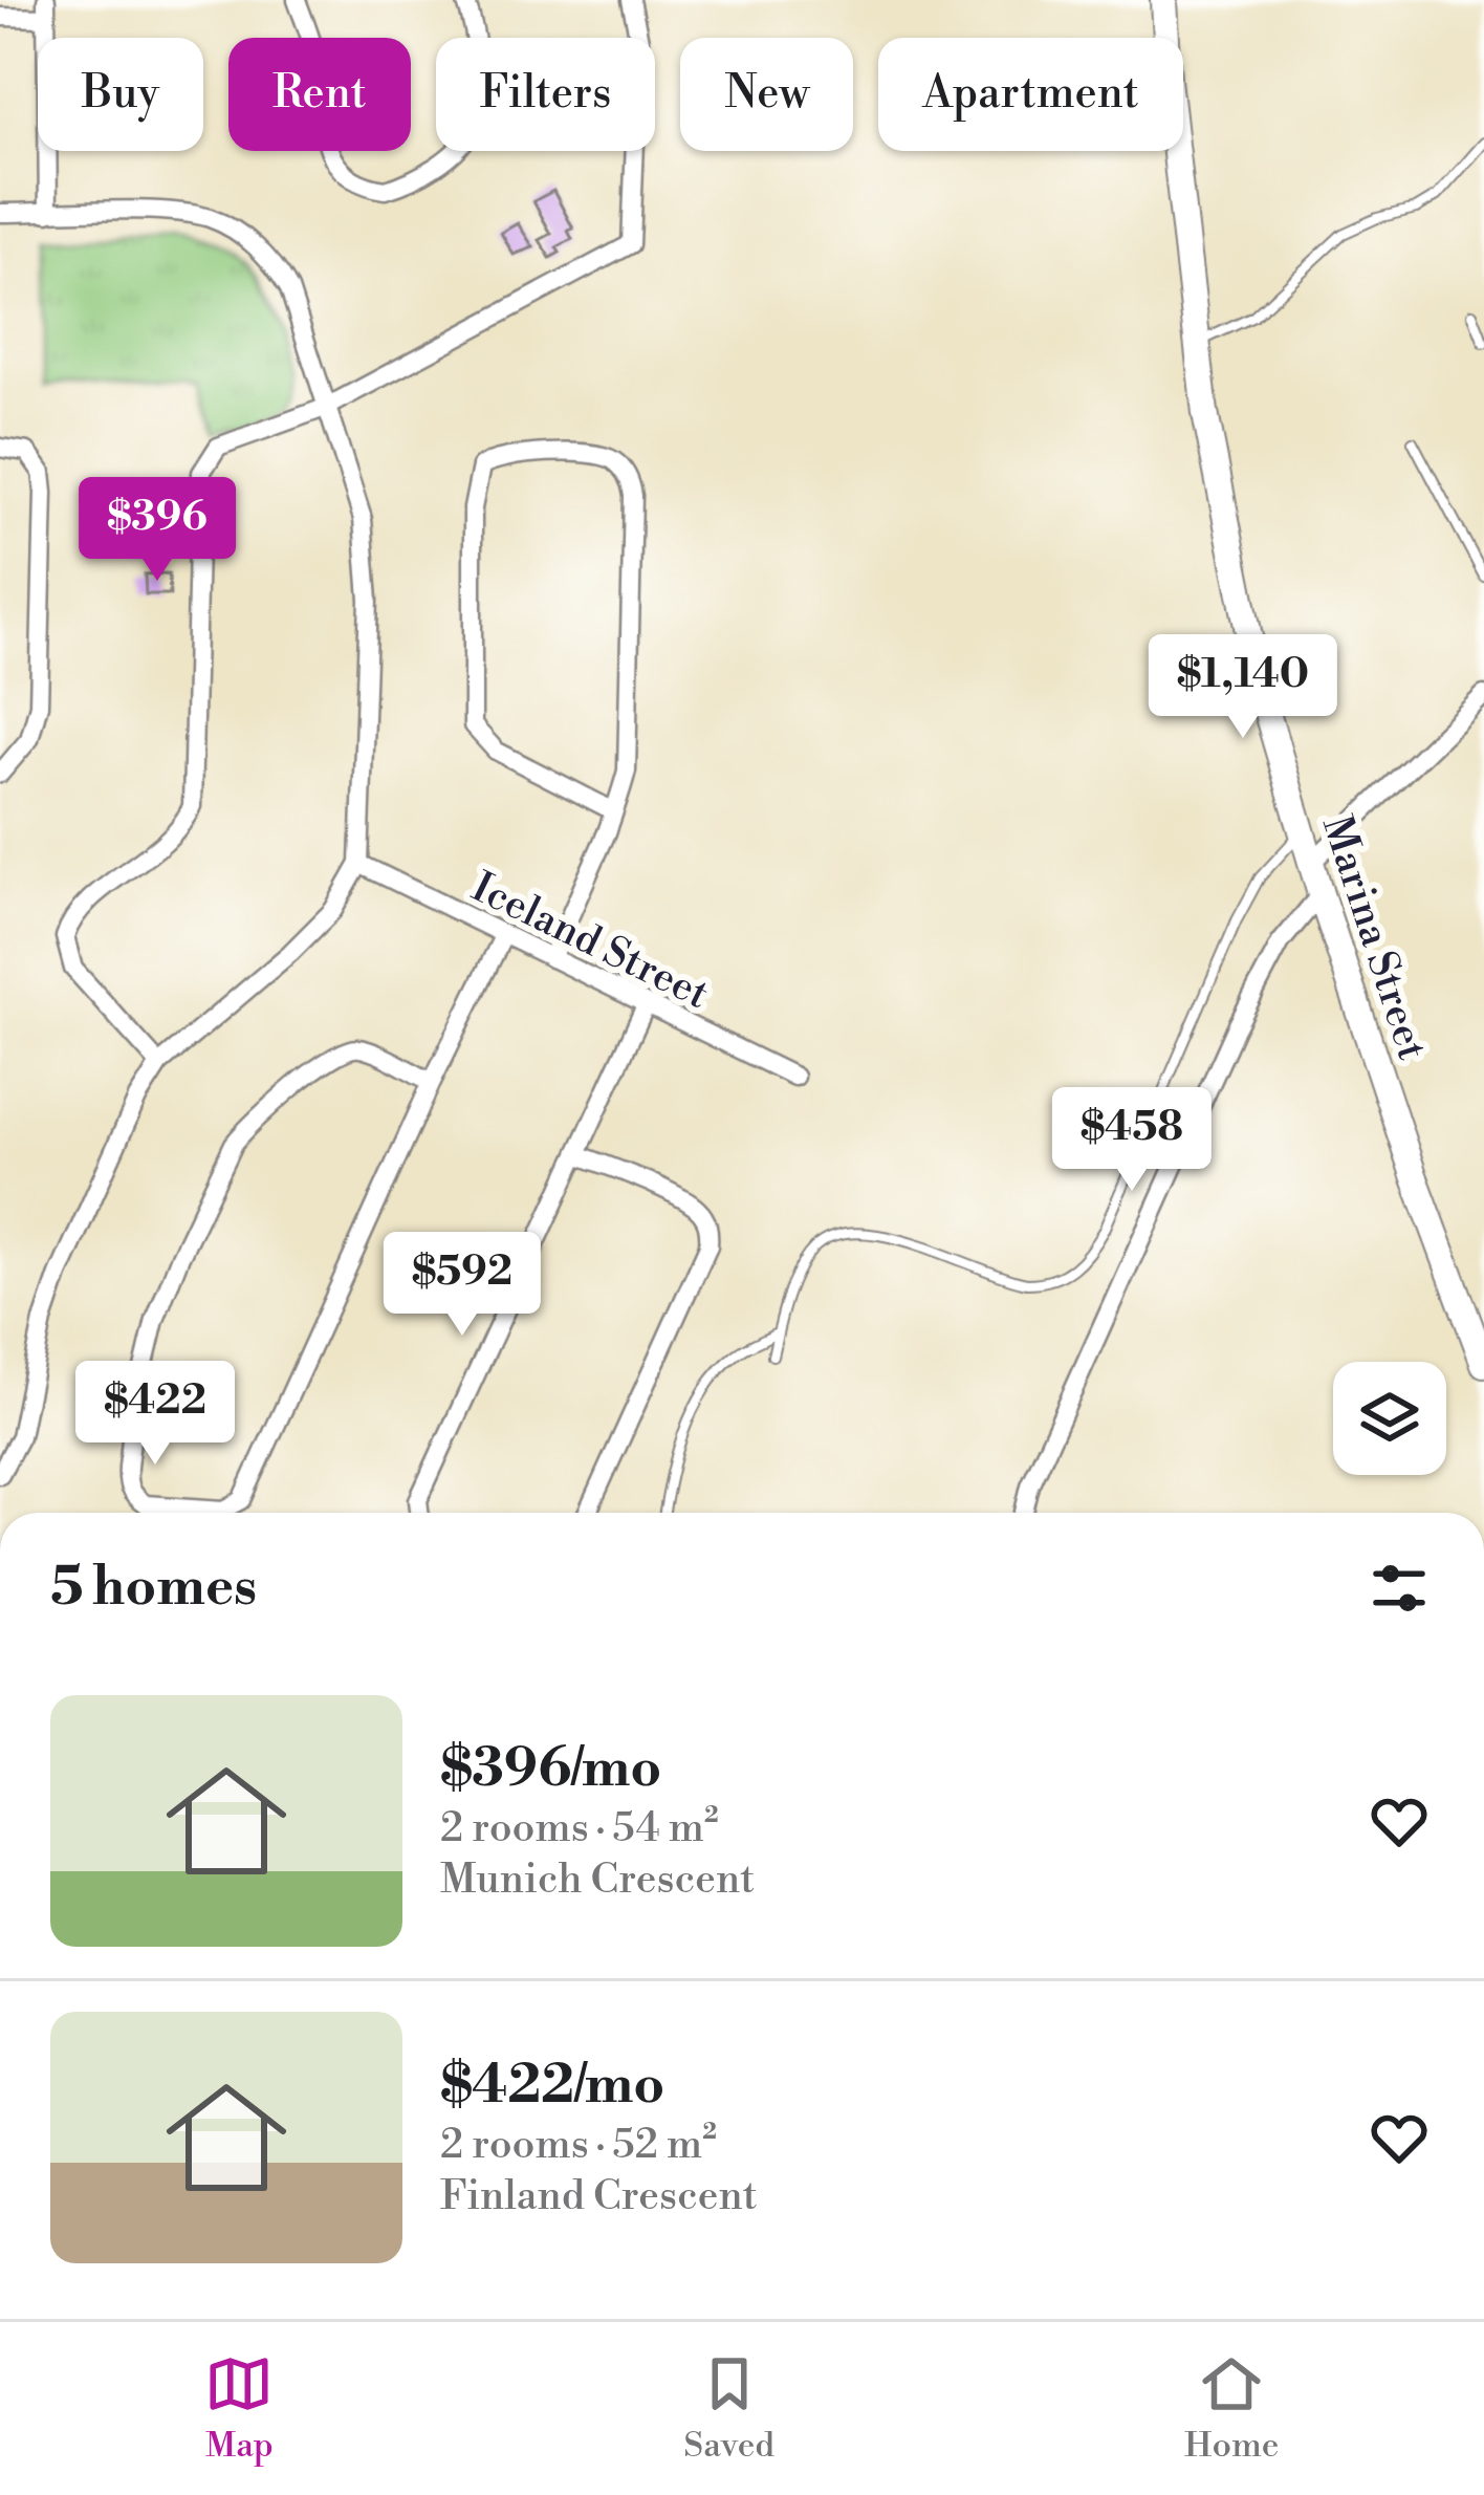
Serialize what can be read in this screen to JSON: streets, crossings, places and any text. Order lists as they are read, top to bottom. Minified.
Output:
{"streets":{"main road":["Marina Street"],"street":["Iceland Street"]},"page":{"chip":["Buy","Rent","Filters","New","Apartment"],"price":["$396","$1,140","$458","$592","$422"],"heading":"5 homes","list":[{"name":"$396/mo","note":"2 rooms · 54 m² · Munich Crescent"},{"name":"$422/mo","note":"2 rooms · 52 m² · Finland Crescent"}],"tabs":["Map","Saved","Home"]}}
